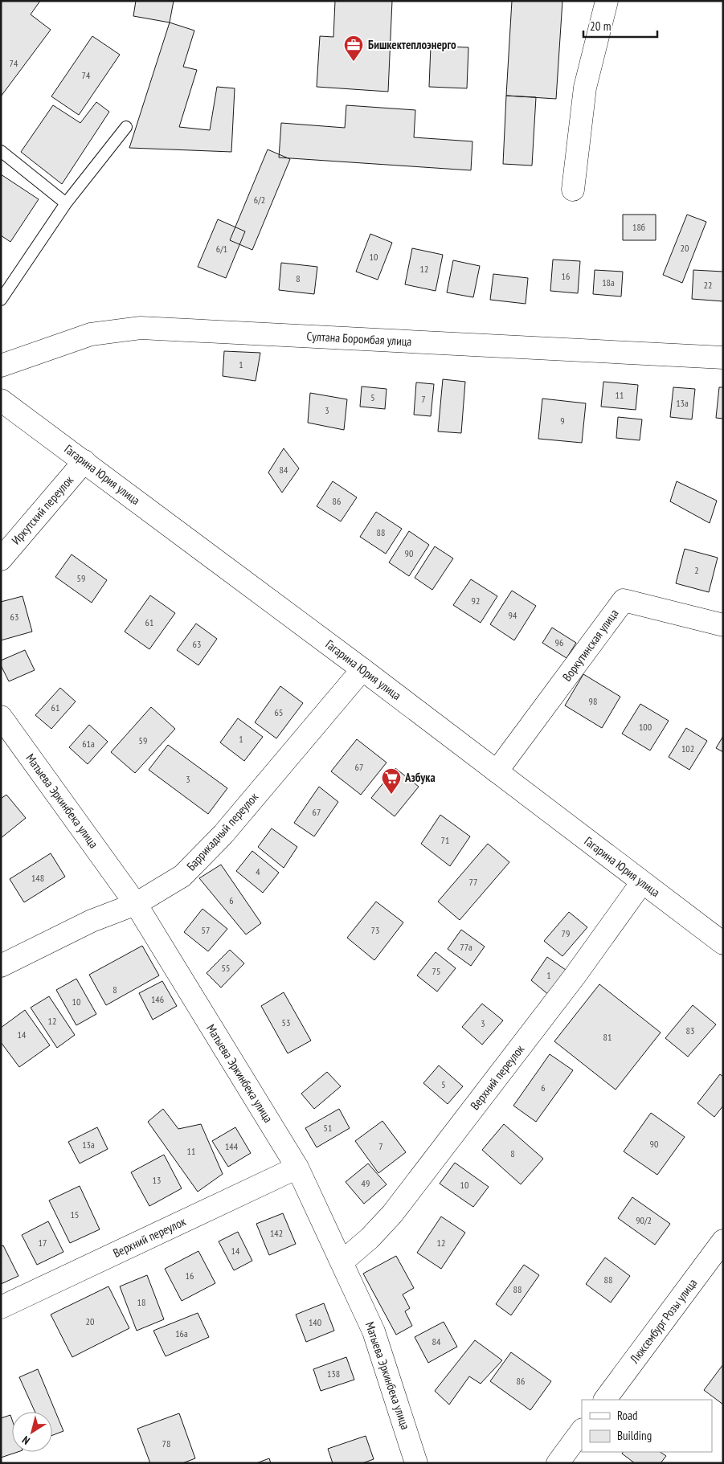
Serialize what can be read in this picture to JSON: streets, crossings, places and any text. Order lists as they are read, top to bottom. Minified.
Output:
{"streets":{"street":["Султана Боромбая улица","Гагарина Юрия улица","Иркутский переулок","Воркутинская улица","Матыева Эркинбека улица","Баррикадный переулок","Верхний переулок","Люксембург Розы улица"]},"crossings":[["Гагарина Юрия улица","Иркутский переулок"],["Гагарина Юрия улица","Воркутинская улица"],["Гагарина Юрия улица","Баррикадный переулок"],["Гагарина Юрия улица","Верхний переулок"],["Матыева Эркинбека улица","Баррикадный переулок"],["Матыева Эркинбека улица","Верхний переулок"]],"places":{"office":["Бишкектеплоэнерго"],"supermarket":["Азбука"]},"house_numbers":["74","74","6/2","18б","20","6/1","10","12","16","8","18а","22","1","11","5","7","13а","3","9","84","86","88","90","2","59","92","94","63","61","96","63","98","61","65","100","1","59","61a","102","67","3","67","71","4","148","77","6","57","73","79","77a","55","75","1","8","146","10","12","53","3","83","14","81","5","6","51","90","13a","144","7","11","8","13","49","10","15","90/2","142","17","12","14","16","88","88","18","20","140","16a","84","138","86","78"],"legend":["Road","Building"],"scale_bar":"20 m","north":"bottom left"}
